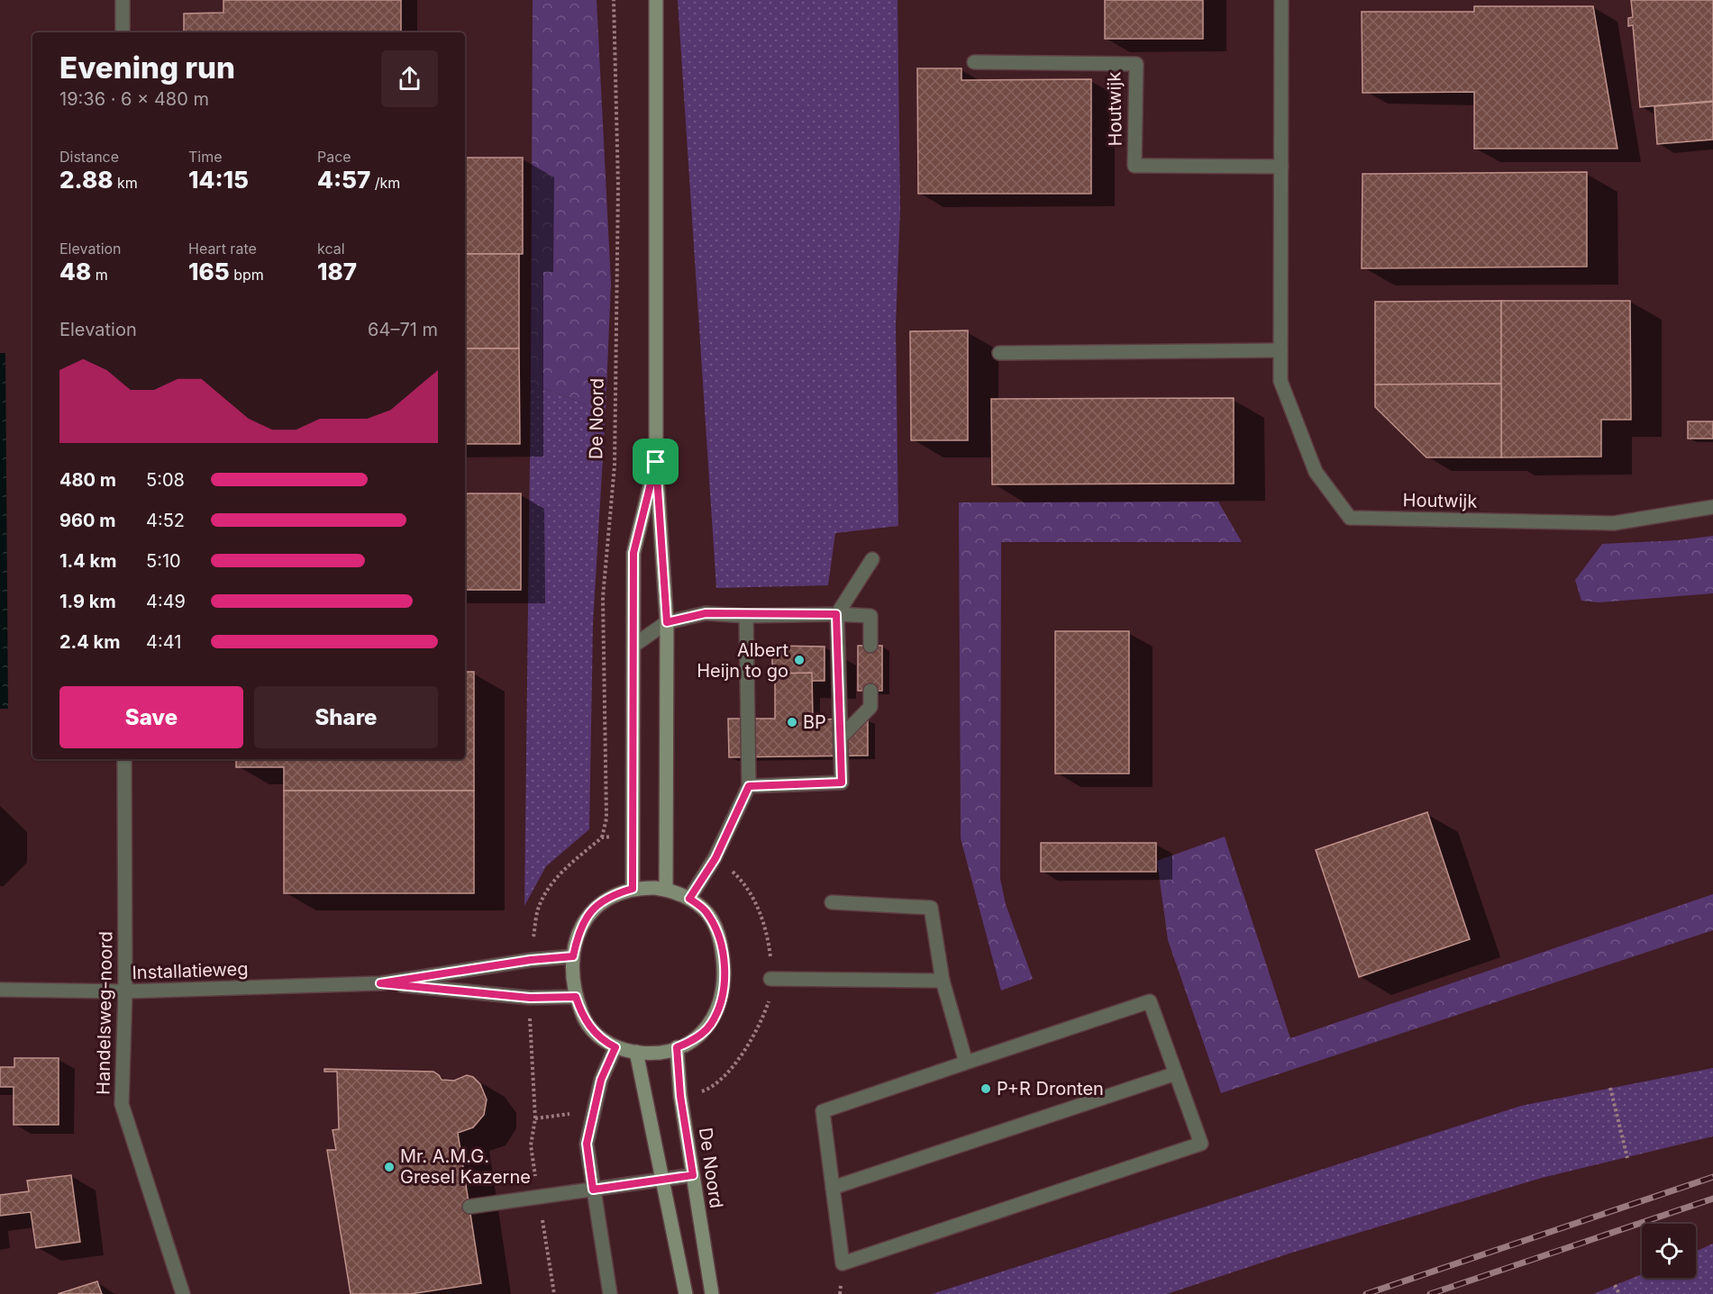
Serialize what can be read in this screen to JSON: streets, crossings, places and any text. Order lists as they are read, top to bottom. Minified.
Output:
{"streets":{"main road":["De Noord"],"street":["Houtwijk","Installatieweg","Handelsweg-noord"]},"crossings":[["De Noord","Installatieweg"],["Installatieweg","Handelsweg-noord"]],"places":["Albert Heijn to go","BP","P+R Dronten","Mr. A.M.G. Gresel Kazerne"],"page":{"heading":["Evening run","19:36 · 6 × 480 m"],"stats":[["Distance","2.88 km"],["Time","14:15"],["Pace","4:57 /km"],["Elevation","48 m"],["Heart rate","165 bpm"],["kcal","187"]],"chart":["Elevation","64–71 m"],"list":[{"name":"480 m","note":"5:08"},{"name":"960 m","note":"4:52"},{"name":"1.4 km","note":"5:10"},{"name":"1.9 km","note":"4:49"},{"name":"2.4 km","note":"4:41"}],"buttons":["Save","Share"]}}
